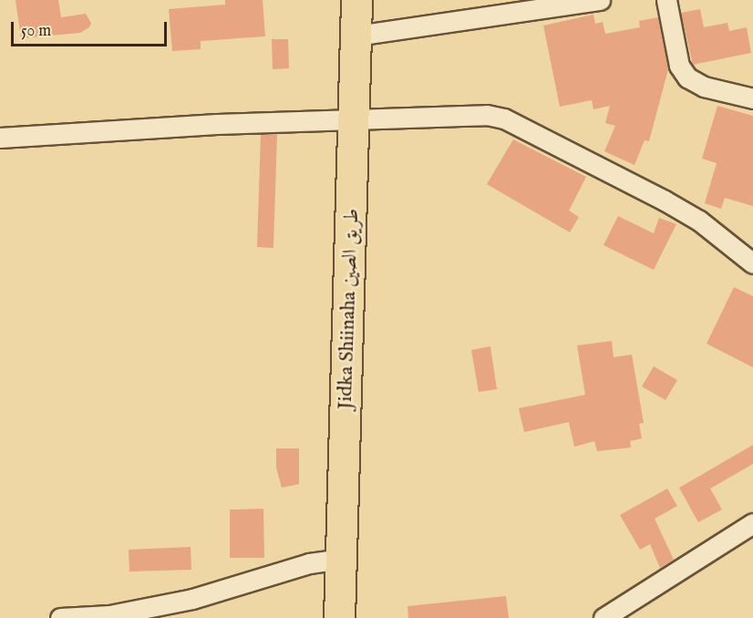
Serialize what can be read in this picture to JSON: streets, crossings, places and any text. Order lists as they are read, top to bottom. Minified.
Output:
{"streets":{"main road":["Jidka Shiinaha طريق الصين"]},"scale_bar":"50 m"}
